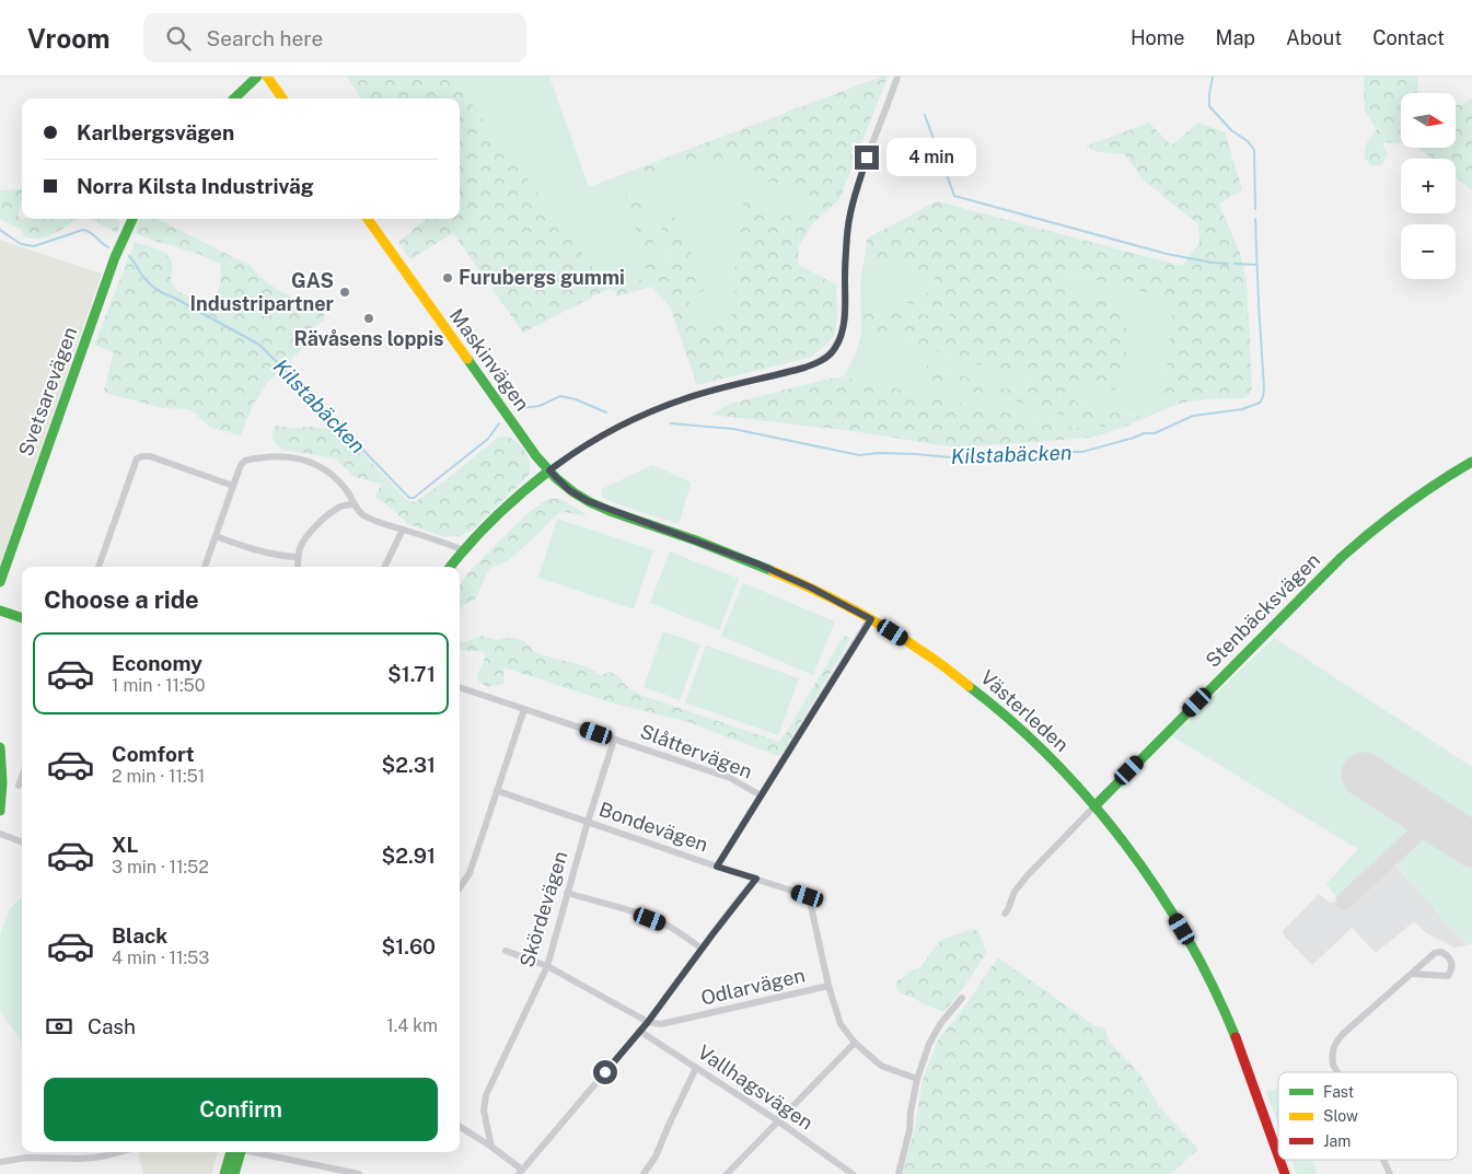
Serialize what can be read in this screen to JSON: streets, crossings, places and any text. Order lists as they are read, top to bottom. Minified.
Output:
{"streets":{"street":["Maskinvägen","Svetsarevägen","Stenbäcksvägen","Västerleden","Slåttervägen","Bondevägen","Skördevägen","Odlarvägen","Vallhagsvägen"]},"crossings":[["Maskinvägen","Västerleden"],["Stenbäcksvägen","Västerleden"],["Slåttervägen","Skördevägen"],["Bondevägen","Skördevägen"],["Bondevägen","Odlarvägen"],["Skördevägen","Odlarvägen"]],"water":["Kilstabäcken"],"places":["Furubergs gummi","GAS Industripartner","Rävåsens loppis"],"legend":["Fast","Slow","Jam"],"north":"right","page":{"header":"Vroom","search":"Search here","nav":["Home","Map","About","Contact"],"map_buttons":["+","−"],"banner":["Karlbergsvägen","Norra Kilsta Industriväg"],"bubble":"4 min","heading":"Choose a ride","list":[{"name":"Economy","note":"1 min · 11:50","value":"$1.71"},{"name":"Comfort","note":"2 min · 11:51","value":"$2.31"},{"name":"XL","note":"3 min · 11:52","value":"$2.91"},{"name":"Black","note":"4 min · 11:53","value":"$1.60"}],"pay":["Cash","1.4 km"],"buttons":"Confirm"}}
